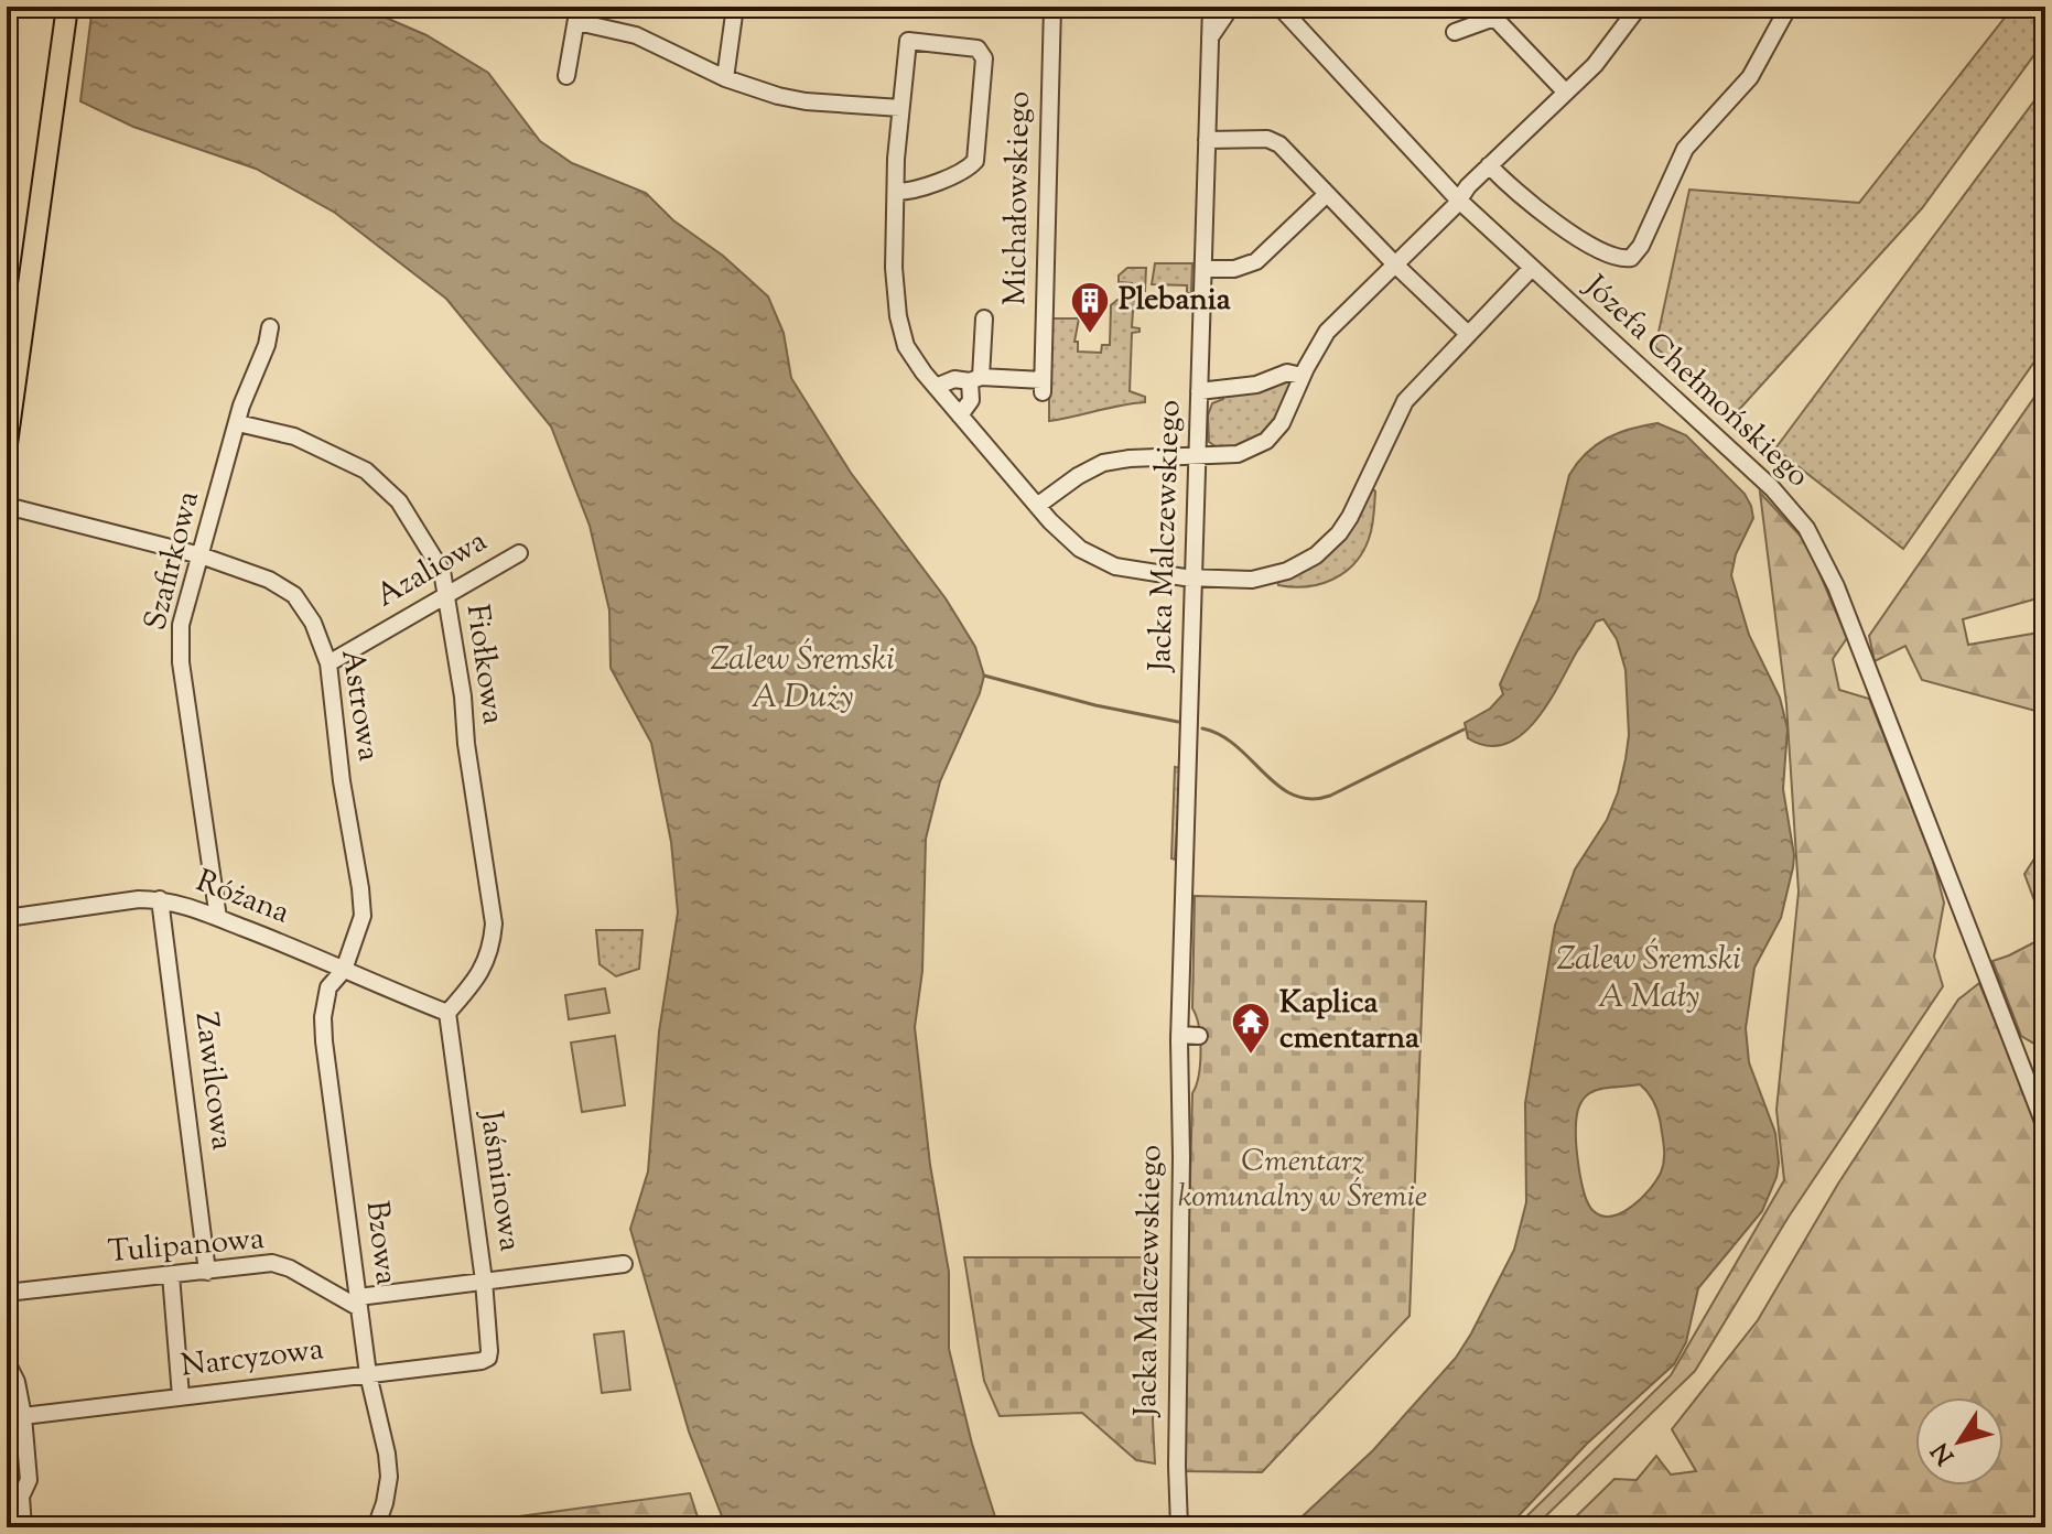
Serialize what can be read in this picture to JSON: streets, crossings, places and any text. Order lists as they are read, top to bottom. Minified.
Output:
{"streets":{"street":["Michałowskiego","Józefa Chełmońskiego","Jacka Malczewskiego","Szafirkowa","Azaliowa","Fiołkowa","Astrowa","Różana","Zawilcowa","Jaśminowa","Bzowa","Tulipanowa","Narcyzowa"]},"crossings":[["Szafirkowa","Fiołkowa"],["Szafirkowa","Astrowa"],["Szafirkowa","Różana"],["Azaliowa","Fiołkowa"],["Azaliowa","Astrowa"],["Fiołkowa","Różana"],["Fiołkowa","Jaśminowa"],["Astrowa","Różana"],["Astrowa","Bzowa"],["Różana","Zawilcowa"],["Różana","Jaśminowa"],["Różana","Bzowa"],["Zawilcowa","Tulipanowa"],["Jaśminowa","Narcyzowa"],["Bzowa","Tulipanowa"],["Bzowa","Narcyzowa"]],"water":["Zalew Śremski A Duży","Zalew Śremski A Mały"],"parks":["Cmentarz komunalny w Śremie"],"places":{"building":["Plebania"],"temple":["Kaplica cmentarna"]},"north":"bottom left"}
